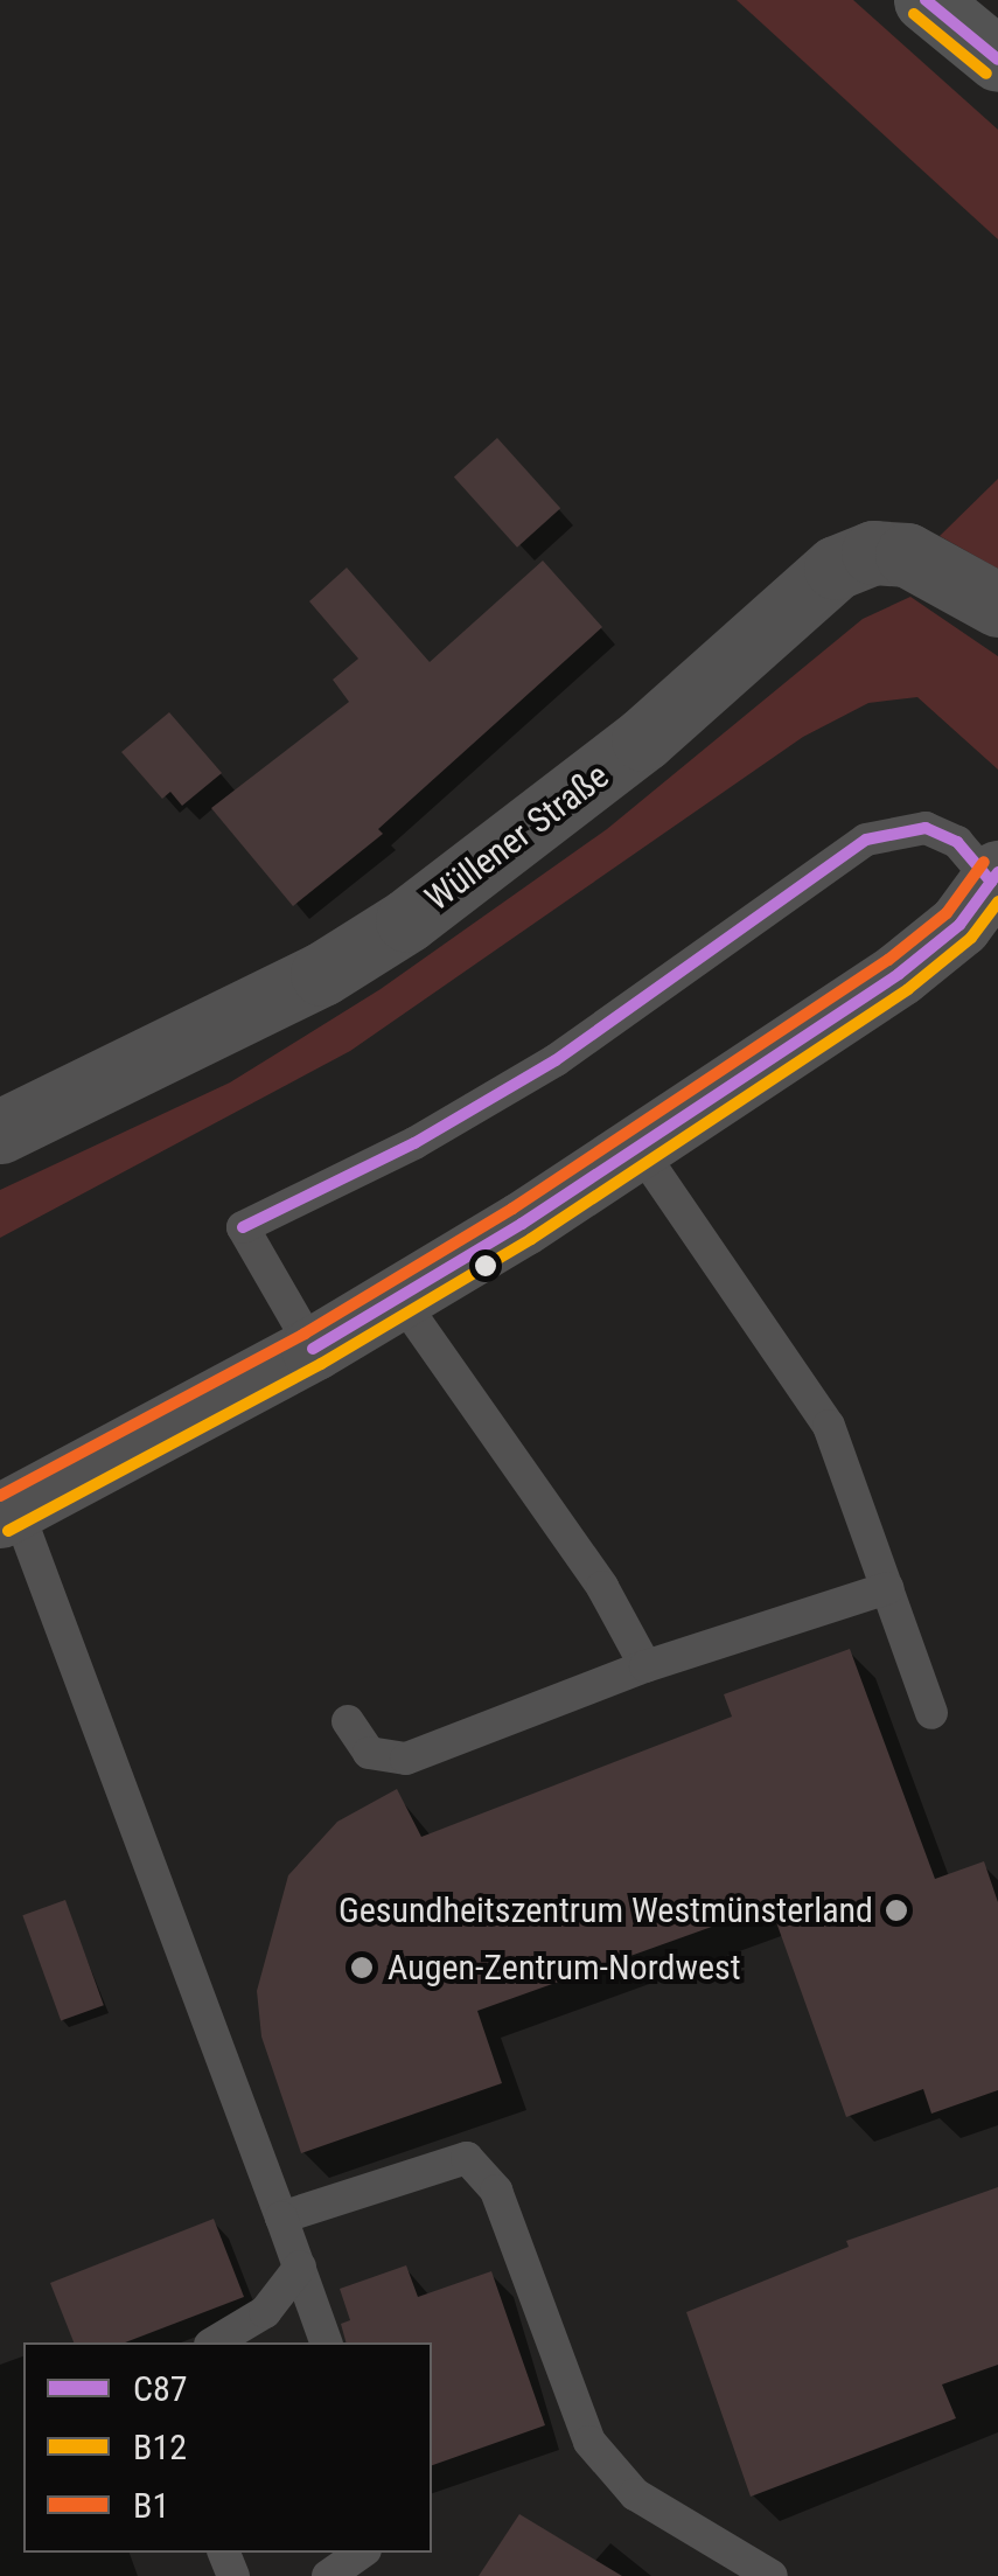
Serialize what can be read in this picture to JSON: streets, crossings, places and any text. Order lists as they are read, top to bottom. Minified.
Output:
{"streets":{"street":["Wüllener Straße"]},"places":["Gesundheitszentrum Westmünsterland","Augen-Zentrum-Nordwest"],"lines":["transit line C87","transit line B12","transit line B1"],"legend":["C87","B12","B1"]}
